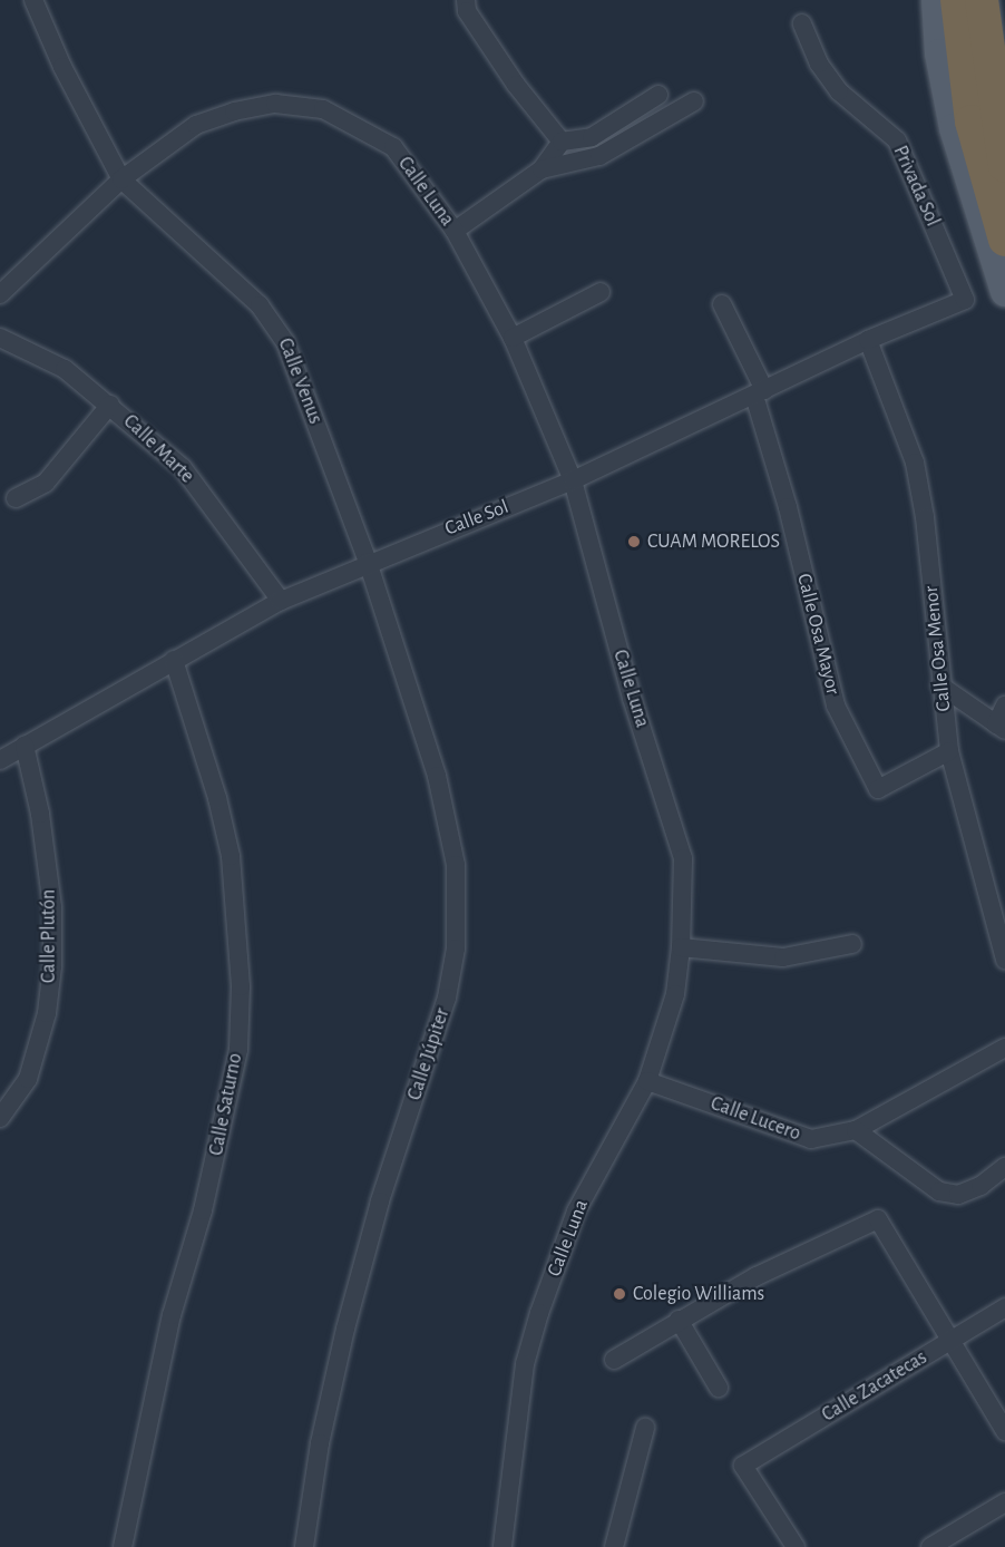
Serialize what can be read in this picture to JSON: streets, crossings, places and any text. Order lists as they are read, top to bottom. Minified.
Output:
{"streets":{"street":["Privada Sol","Calle Luna","Calle Venus","Calle Marte","Calle Sol","Calle Osa Mayor","Calle Osa Menor","Calle Plutón","Calle Júpiter","Calle Saturno","Calle Lucero","Calle Zacatecas"]},"crossings":[["Privada Sol","Calle Sol"],["Calle Luna","Calle Venus"],["Calle Luna","Calle Sol"],["Calle Luna","Calle Lucero"],["Calle Venus","Calle Sol"],["Calle Venus","Calle Júpiter"],["Calle Marte","Calle Sol"],["Calle Sol","Calle Osa Mayor"],["Calle Sol","Calle Osa Menor"],["Calle Sol","Calle Plutón"],["Calle Sol","Calle Júpiter"],["Calle Sol","Calle Saturno"],["Calle Osa Mayor","Calle Osa Menor"]],"places":["CUAM MORELOS","Colegio Williams"]}
